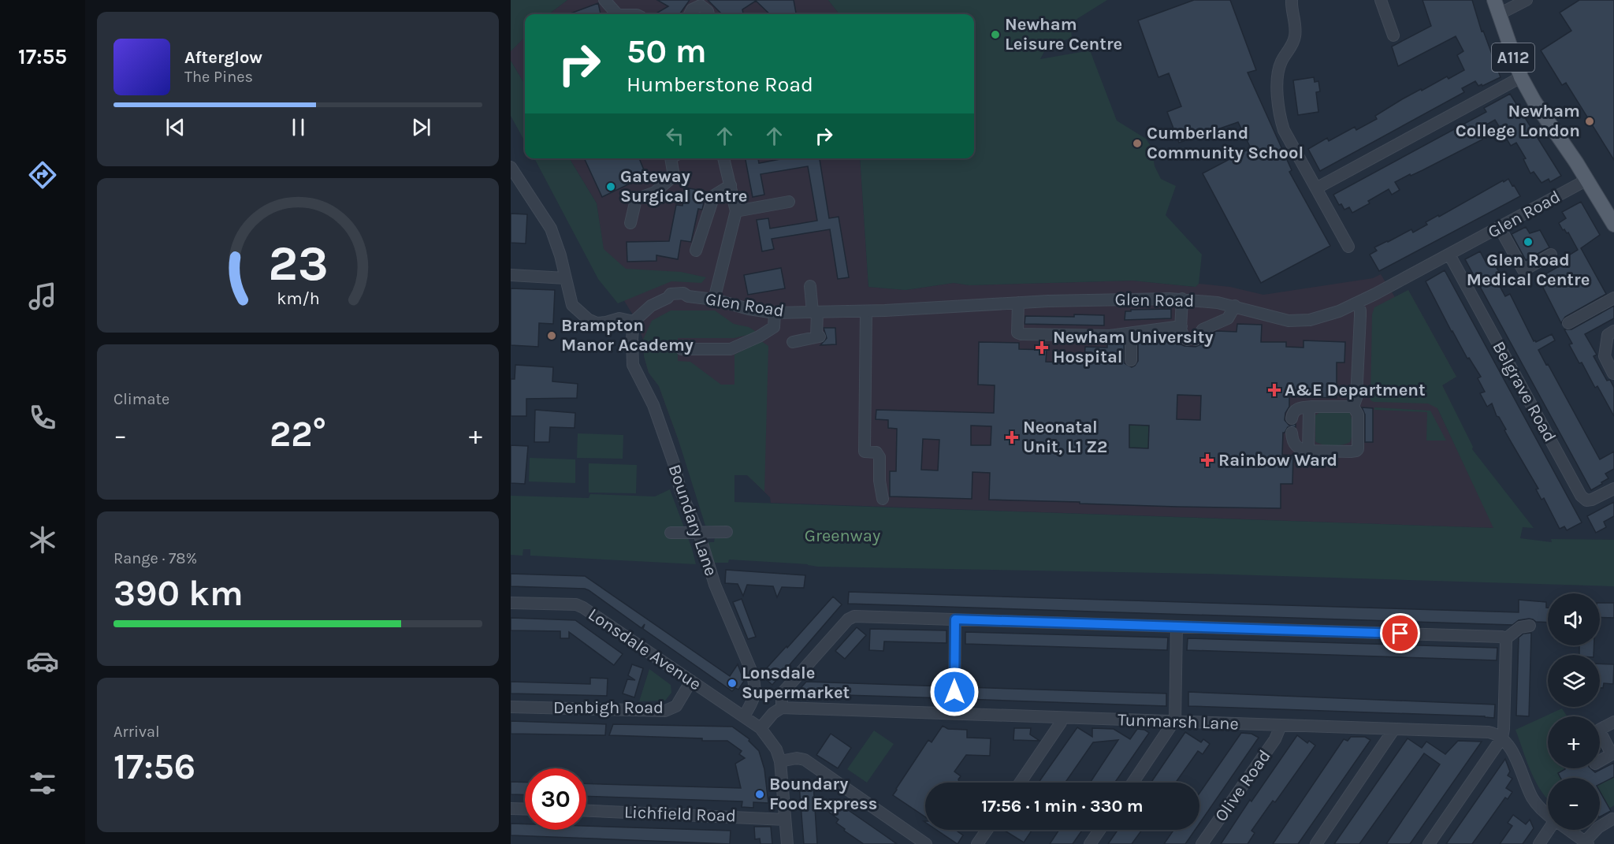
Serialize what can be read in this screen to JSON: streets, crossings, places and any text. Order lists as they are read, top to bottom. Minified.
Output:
{"streets":{"main road":["A112"],"street":["Glen Road","Belgrave Road","Boundary Lane","Lonsdale Avenue","Denbigh Road","Tunmarsh Lane","Olive Road","Lichfield Road"]},"crossings":[["A112","Glen Road"],["Glen Road","Belgrave Road"],["Glen Road","Boundary Lane"],["Boundary Lane","Lonsdale Avenue"],["Lonsdale Avenue","Denbigh Road"],["Tunmarsh Lane","Olive Road"]],"parks":["Greenway"],"places":{"other":["Newham Leisure Centre","Newham College London","Cumberland Community School","Gateway Surgical Centre","Glen Road Medical Centre","Brampton Manor Academy","Lonsdale Supermarket","Boundary Food Express"],"health":["Newham University Hospital","A&E Department","Neonatal Unit, L1 Z2","Rainbow Ward"]},"page":{"tabs":"17:55","turn":["50 m","Humberstone Road"],"song":["Afterglow","The Pines"],"tile":["Climate",["Range · 78%","390 km"],["Arrival","17:56"]],"heat":["−","22°","+"],"map_buttons":["+","−"],"limit":"30","trip":"17:56 · 1 min · 330 m","gauge":["23","km/h"]}}
